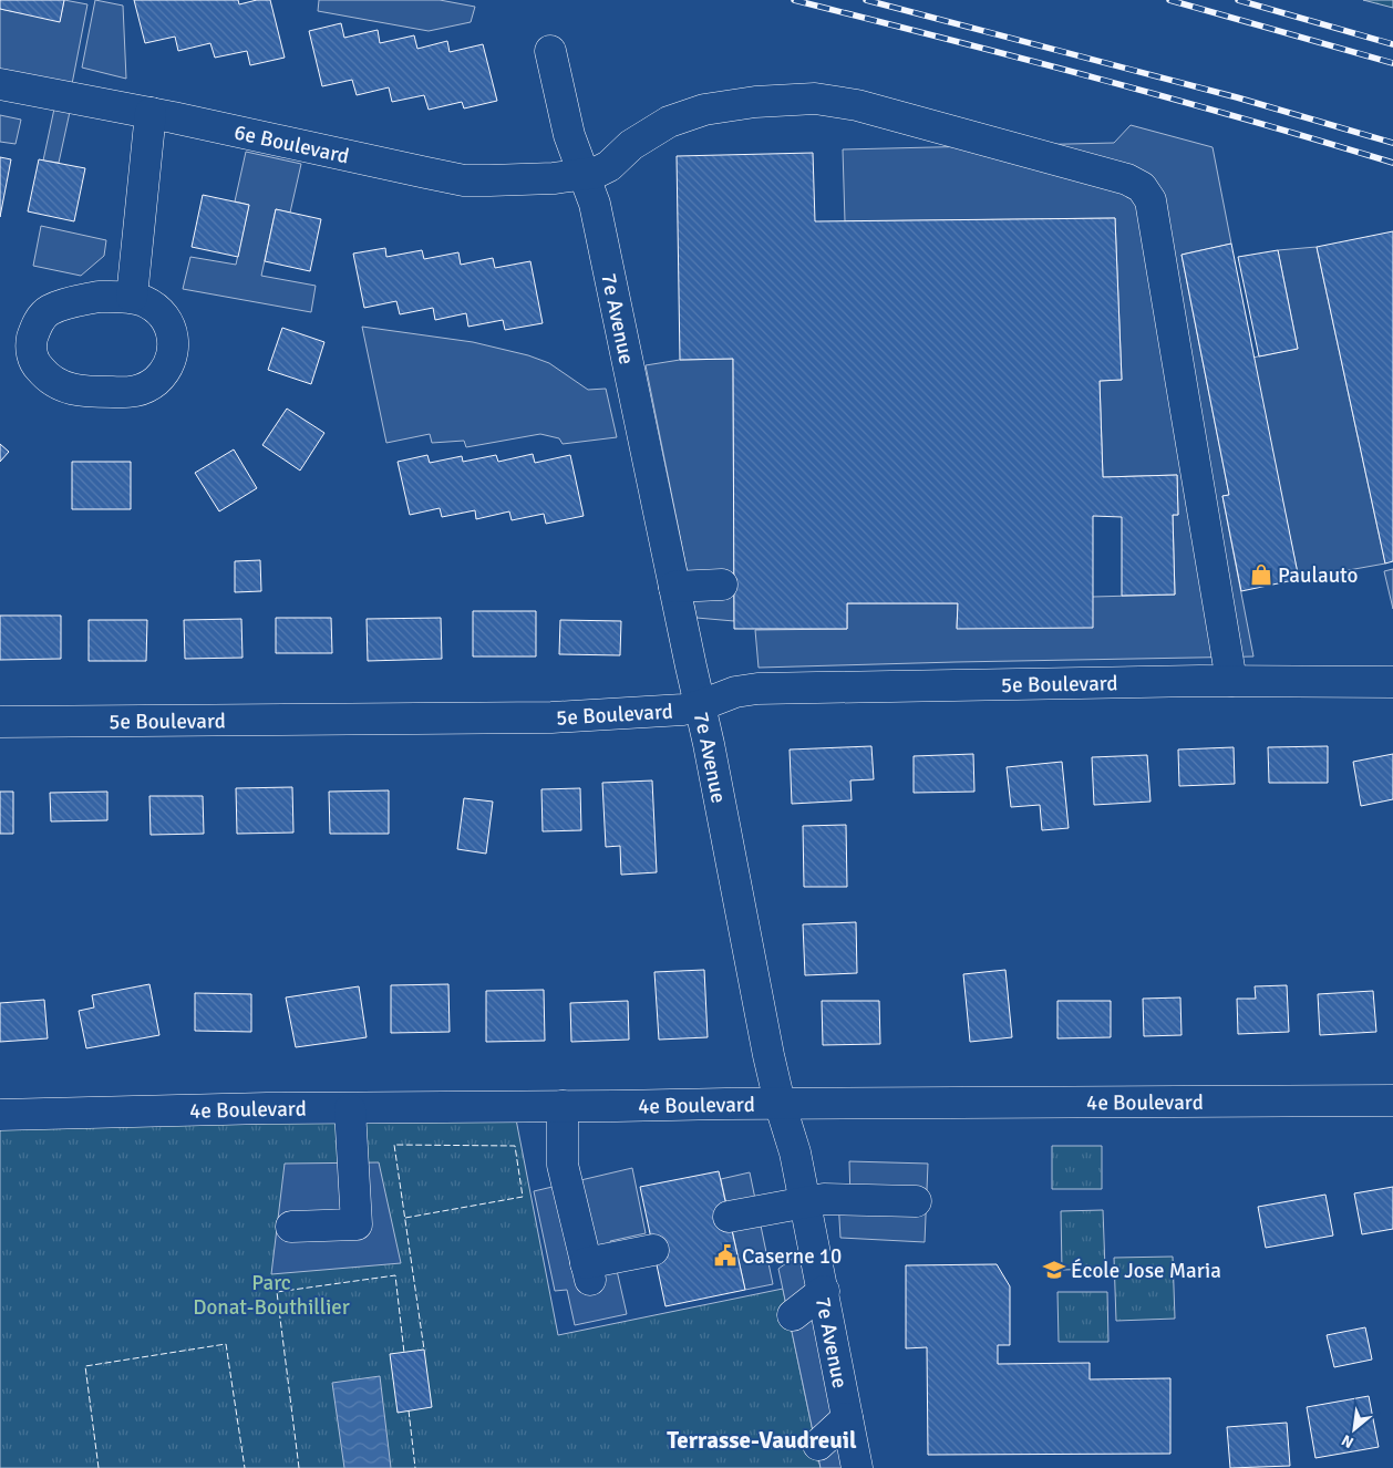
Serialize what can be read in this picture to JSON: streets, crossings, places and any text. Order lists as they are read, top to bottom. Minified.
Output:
{"streets":{"street":["6e Boulevard","7e Avenue","5e Boulevard","4e Boulevard"]},"crossings":[["6e Boulevard","7e Avenue"],["6e Boulevard","5e Boulevard"],["7e Avenue","5e Boulevard"],["7e Avenue","4e Boulevard"]],"districts":["Terrasse-Vaudreuil"],"parks":["Parc Donat-Bouthillier"],"places":{"shop":["Paulauto"],"public building":["Caserne 10"],"school or university":["École Jose Maria"]},"north":"bottom left"}
